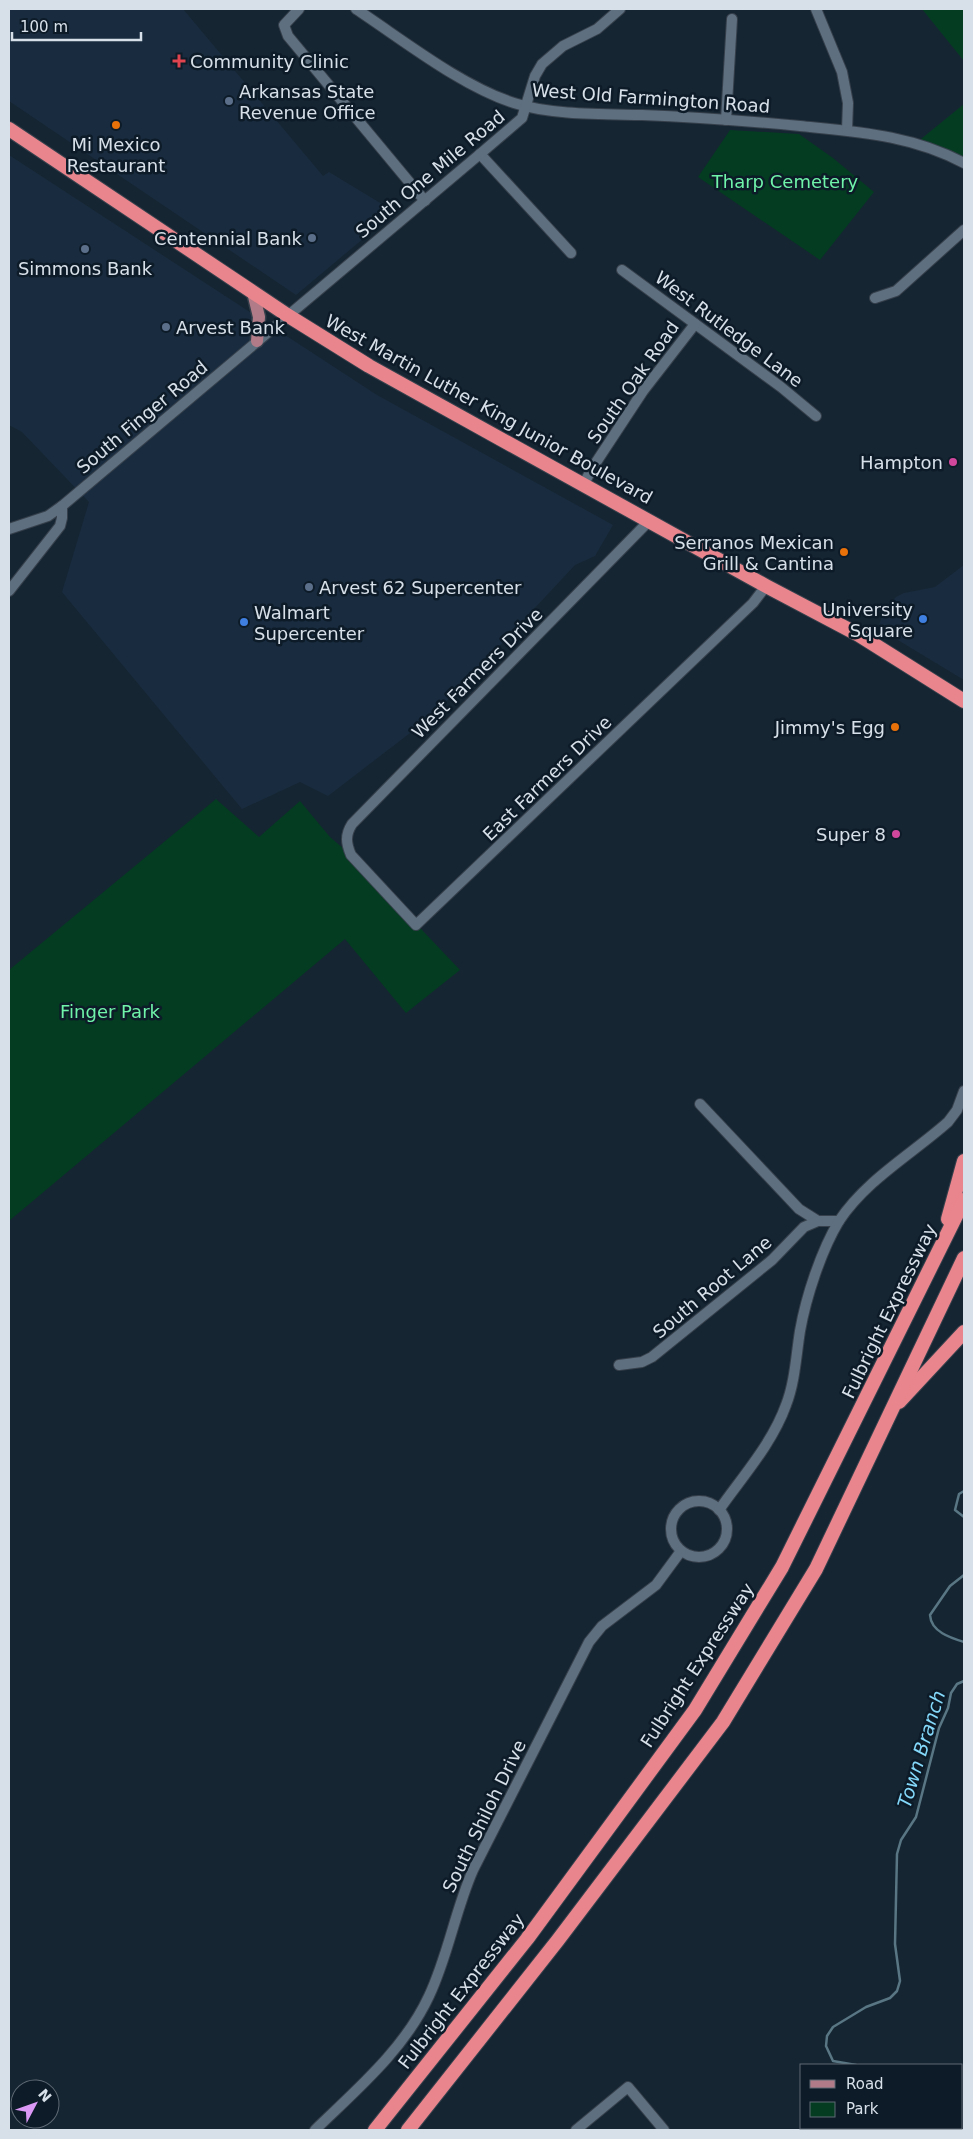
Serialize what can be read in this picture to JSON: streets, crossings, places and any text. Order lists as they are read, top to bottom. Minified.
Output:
{"streets":{"highway":["West Martin Luther King Junior Boulevard","Fulbright Expressway"],"street":["West Old Farmington Road","South One Mile Road","West Rutledge Lane","South Oak Road","South Finger Road","West Farmers Drive","East Farmers Drive","South Root Lane","South Shiloh Drive"]},"crossings":[["West Old Farmington Road","South One Mile Road"],["South One Mile Road","West Martin Luther King Junior Boulevard"],["South One Mile Road","South Finger Road"],["West Rutledge Lane","South Oak Road"],["South Oak Road","West Martin Luther King Junior Boulevard"],["West Martin Luther King Junior Boulevard","South Finger Road"],["West Martin Luther King Junior Boulevard","West Farmers Drive"],["West Martin Luther King Junior Boulevard","East Farmers Drive"],["West Farmers Drive","East Farmers Drive"]],"water":["Town Branch"],"parks":["Tharp Cemetery","Finger Park"],"places":{"health":["Community Clinic"],"other":["Arkansas State Revenue Office","Mi Mexico Restaurant","Centennial Bank","Simmons Bank","Arvest Bank","Hampton","Serranos Mexican Grill & Cantina","Arvest 62 Supercenter","University Square","Walmart Supercenter","Jimmy's Egg","Super 8"]},"legend":["Road","Park"],"scale_bar":"100 m","north":"top right"}
